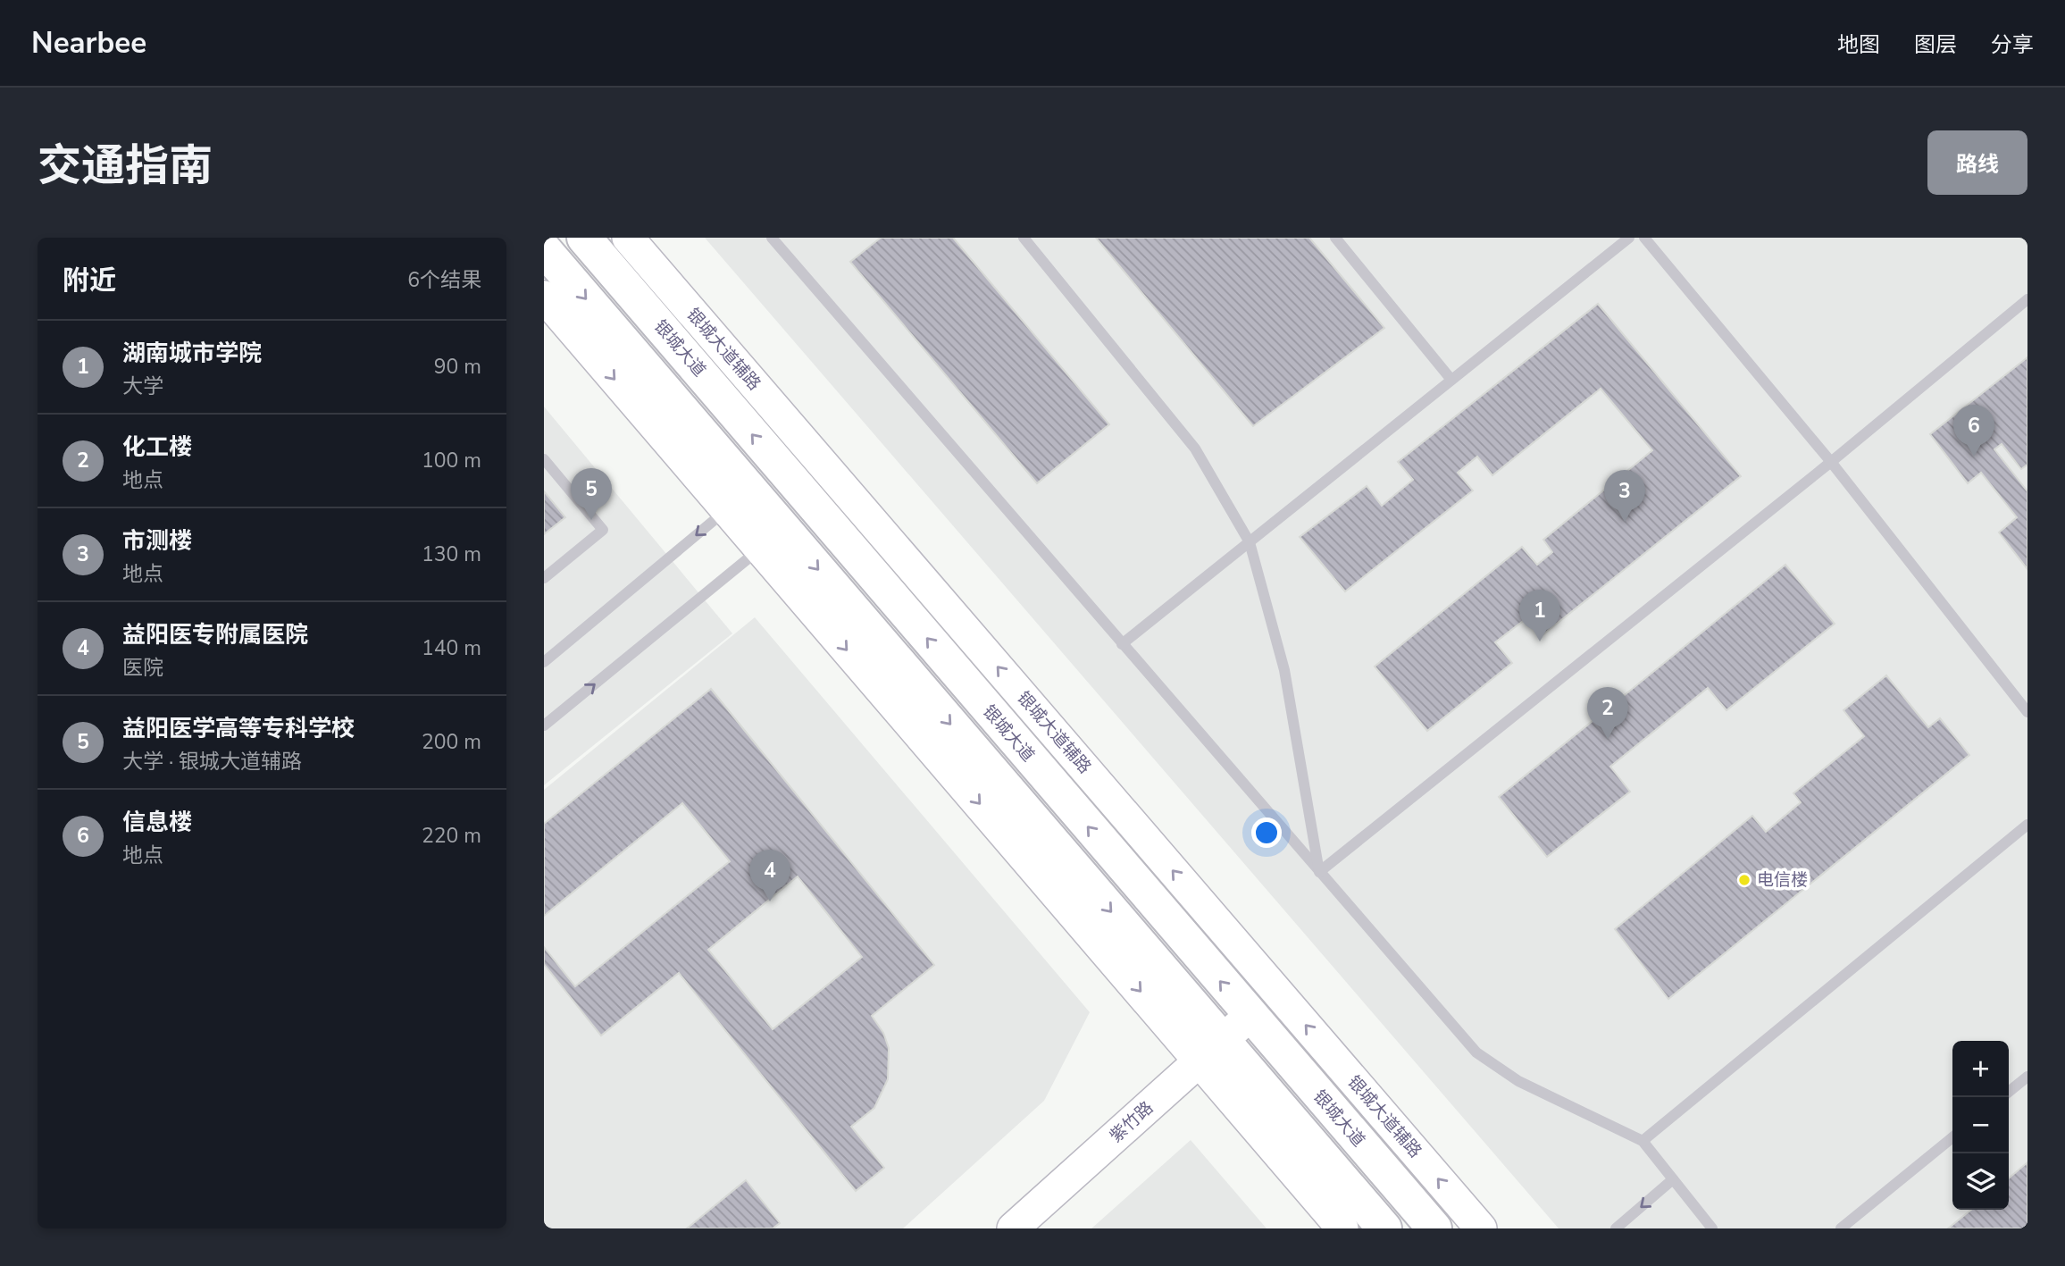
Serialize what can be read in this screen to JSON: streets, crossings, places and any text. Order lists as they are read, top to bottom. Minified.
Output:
{"streets":{"main road":["银城大道"],"street":["银城大道辅路","紫竹路"]},"crossings":[["银城大道","紫竹路"]],"places":["电信楼"],"page":{"header":"Nearbee","nav":["地图","图层","分享"],"title":"交通指南","buttons":"路线","heading":["附近","6个结果"],"list":[{"mark":"1","name":"湖南城市学院","note":"大学","value":"90 m"},{"mark":"2","name":"化工楼","note":"地点","value":"100 m"},{"mark":"3","name":"市测楼","note":"地点","value":"130 m"},{"mark":"4","name":"益阳医专附属医院","note":"医院","value":"140 m"},{"mark":"5","name":"益阳医学高等专科学校","note":"大学 · 银城大道辅路","value":"200 m"},{"mark":"6","name":"信息楼","note":"地点","value":"220 m"}],"pins":["6","5","3","1","2","4"],"map_buttons":["+","−"]}}
